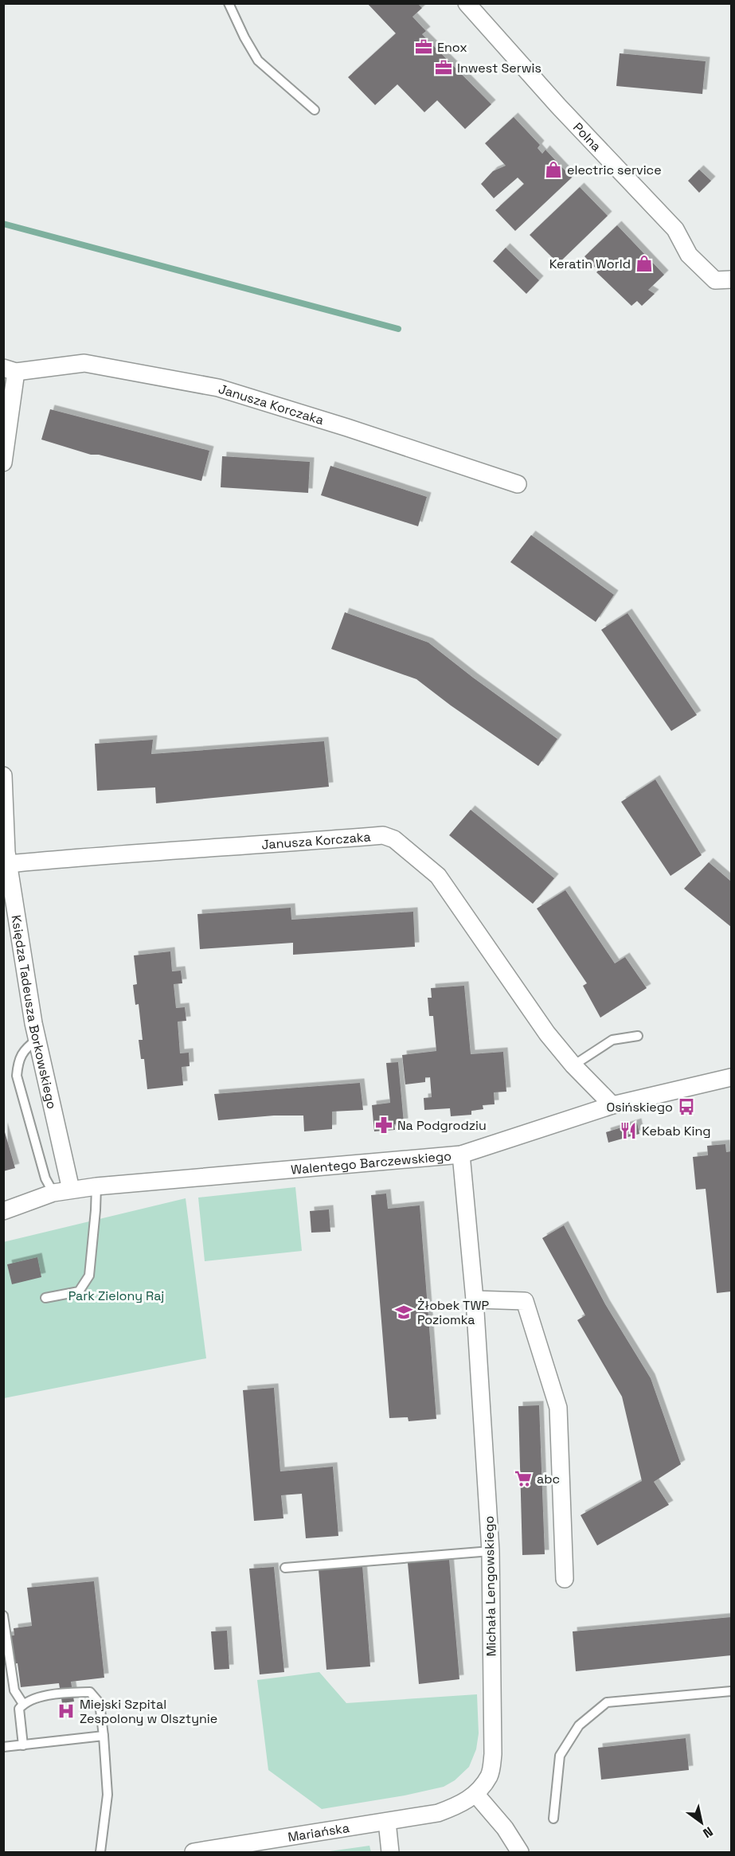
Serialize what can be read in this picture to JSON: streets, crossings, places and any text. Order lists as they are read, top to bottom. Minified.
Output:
{"streets":{"street":["Polna","Janusza Korczaka","Księdza Tadeusza Borkowskiego","Walentego Barczewskiego","Michała Lengowskiego","Mariańska"]},"crossings":[["Janusza Korczaka","Księdza Tadeusza Borkowskiego"],["Janusza Korczaka","Walentego Barczewskiego"],["Księdza Tadeusza Borkowskiego","Walentego Barczewskiego"],["Walentego Barczewskiego","Michała Lengowskiego"],["Michała Lengowskiego","Mariańska"]],"parks":["Park Zielony Raj"],"places":{"office":["Enox","Inwest Serwis"],"shop":["electric service","Keratin World"],"bus stop":["Osińskiego"],"pharmacy":["Na Podgrodziu"],"restaurant":["Kebab King"],"school or university":["Żłobek TWP Poziomka"],"supermarket":["abc"],"hospital":["Miejski Szpital Zespolony w Olsztynie"]},"north":"bottom right"}
